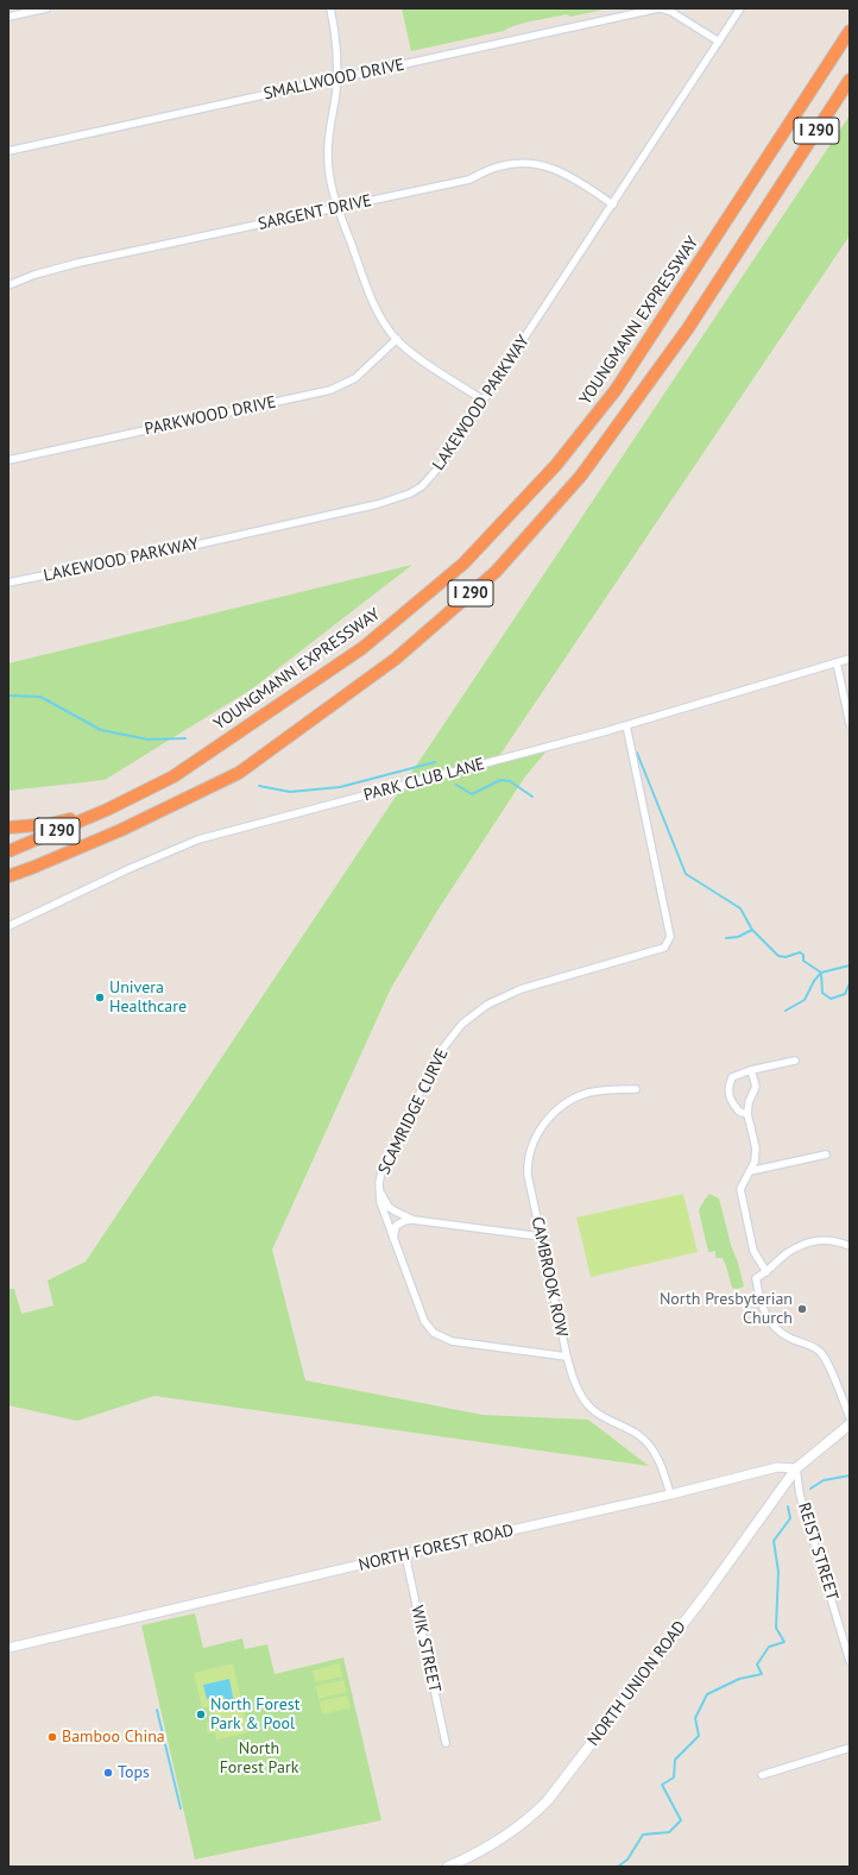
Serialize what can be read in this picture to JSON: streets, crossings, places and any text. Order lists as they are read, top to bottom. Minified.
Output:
{"streets":{"highway":["I 290","YOUNGMANN EXPRESSWAY"],"main road":["NORTH UNION ROAD"],"street":["SMALLWOOD DRIVE","SARGENT DRIVE","LAKEWOOD PARKWAY","PARKWOOD DRIVE","PARK CLUB LANE","SCAMRIDGE CURVE","CAMBROOK ROW","NORTH FOREST ROAD","REIST STREET","WIK STREET"]},"crossings":[["SMALLWOOD DRIVE","LAKEWOOD PARKWAY"],["SARGENT DRIVE","LAKEWOOD PARKWAY"],["PARK CLUB LANE","SCAMRIDGE CURVE"],["SCAMRIDGE CURVE","CAMBROOK ROW"],["CAMBROOK ROW","NORTH FOREST ROAD"],["NORTH FOREST ROAD","REIST STREET"],["NORTH FOREST ROAD","WIK STREET"],["NORTH FOREST ROAD","NORTH UNION ROAD"],["REIST STREET","NORTH UNION ROAD"]],"parks":["North Forest Park"],"places":["Univera Healthcare","North Presbyterian Church","North Forest Park & Pool","Bamboo China","Tops"]}
